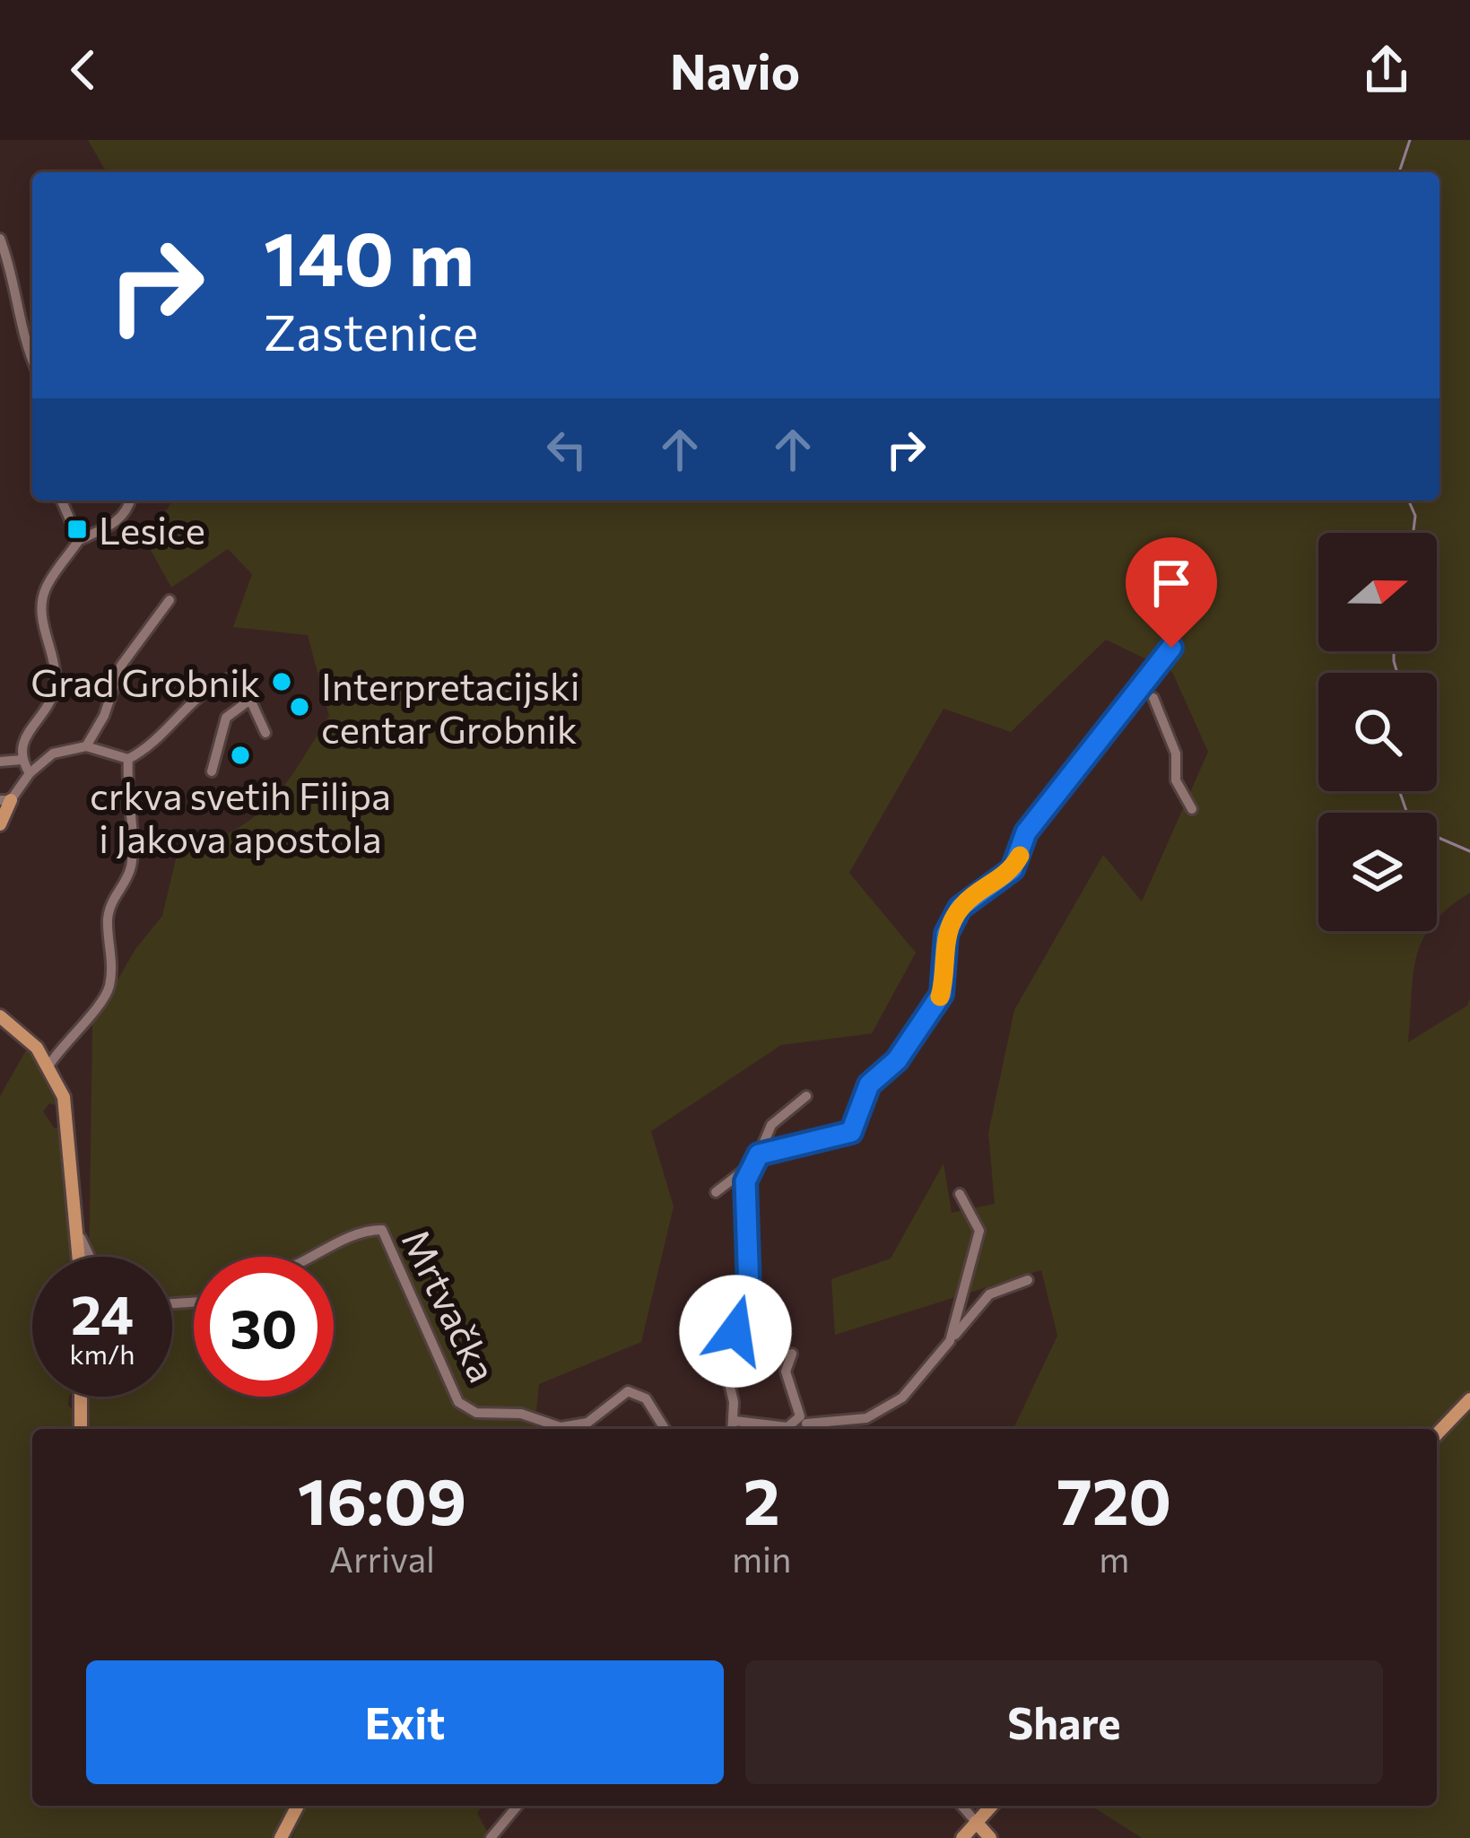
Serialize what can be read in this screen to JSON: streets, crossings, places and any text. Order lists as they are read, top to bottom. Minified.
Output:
{"streets":{"street":["Mrtvačka"]},"places":{"transit":["Lesice"],"other":["Grad Grobnik","Interpretacijski centar Grobnik","crkva svetih Filipa i Jakova apostola"]},"north":"right","page":{"header":"Navio","turn":["140 m","Zastenice"],"speed":"24 km/h","limit":"30","eta":["16:09","Arrival","2","min","720","m"],"buttons":["Exit","Share"]}}
